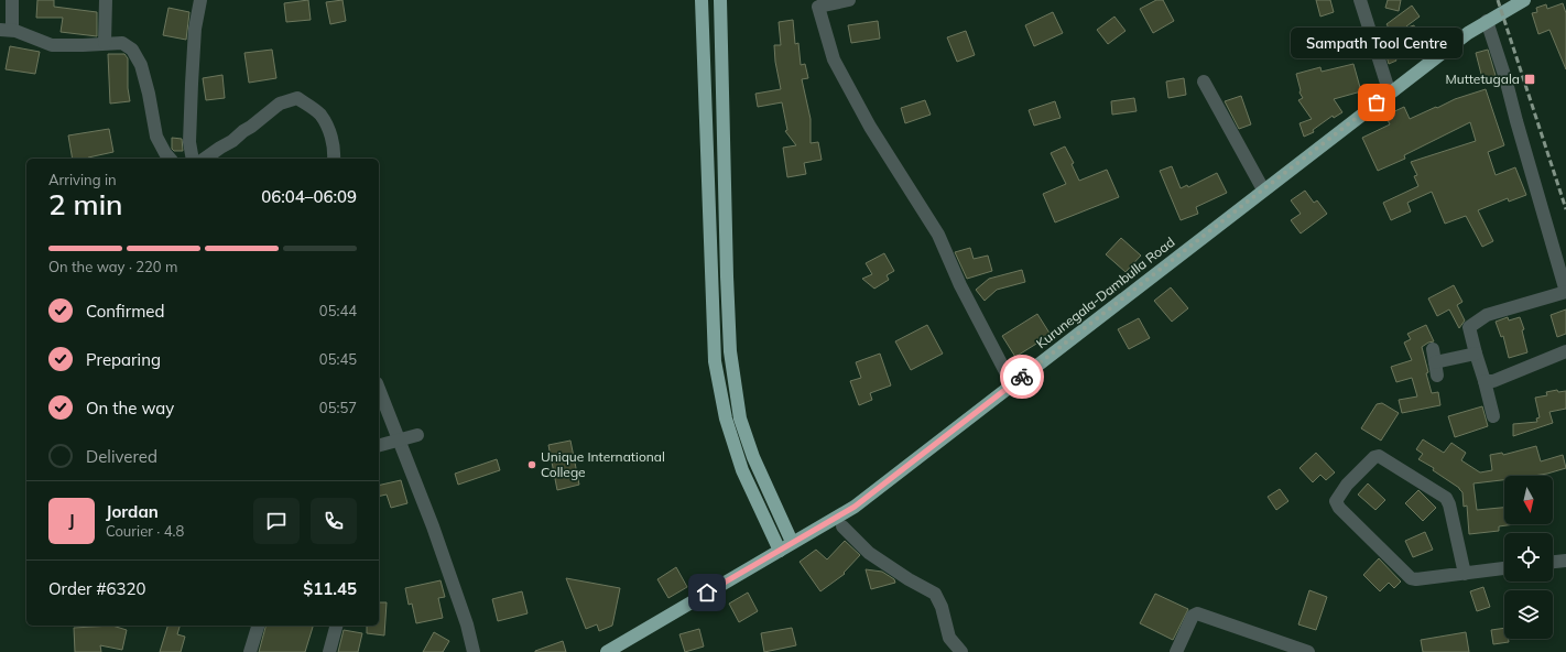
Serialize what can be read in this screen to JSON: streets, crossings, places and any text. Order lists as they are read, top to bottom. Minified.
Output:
{"streets":{"highway":["Kurunegala-Dambulla Road"]},"places":{"transit":["Muttetugala"],"other":["Sampath Tool Centre","Unique International College"]},"north":"bottom","page":{"bubble":"Sampath Tool Centre","heading":["2 min","Arriving in","06:04–06:09"],"panel":["Jordan","Courier · 4.8","Order #6320","$11.45"],"bar":"On the way · 220 m","list":[["Confirmed","05:44"],["Preparing","05:45"],["On the way","05:57"],"Delivered"],"round":"J"}}
